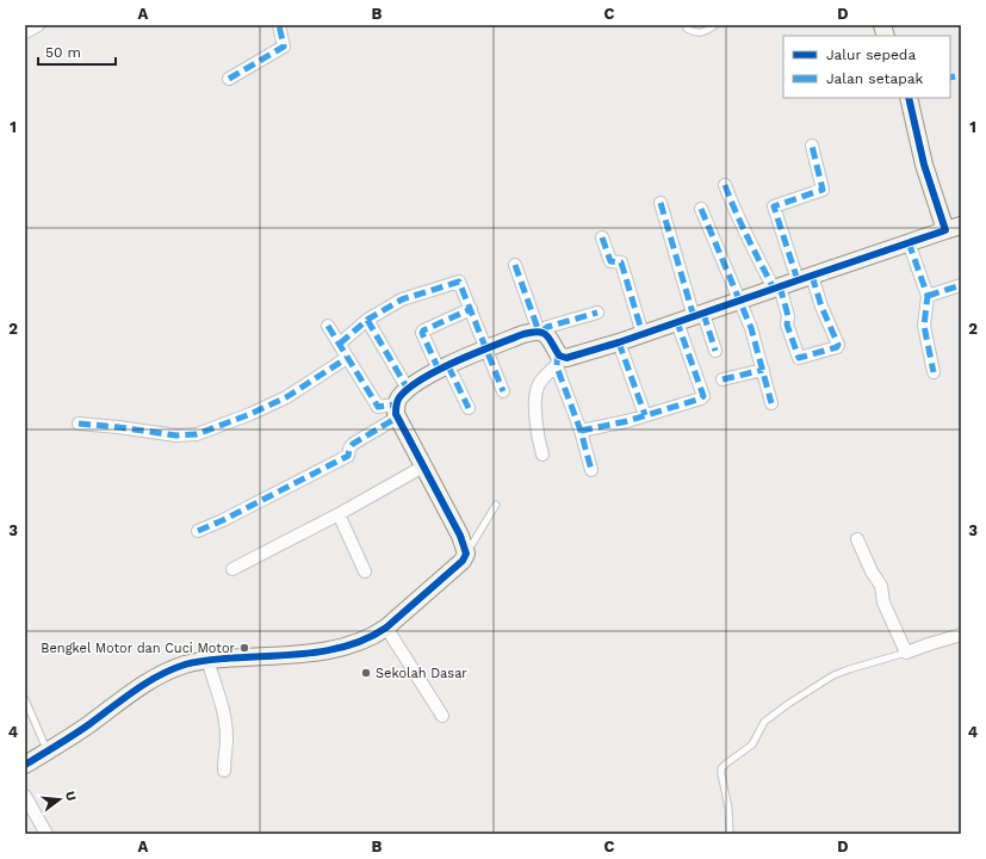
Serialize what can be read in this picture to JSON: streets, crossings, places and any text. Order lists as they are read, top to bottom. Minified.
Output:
{"places":["Bengkel Motor dan Cuci Motor","Sekolah Dasar"],"legend":["Jalur sepeda","Jalan setapak"],"scale_bar":"50 m","north":"right","grid":{"columns":["A","B","C","D"],"rows":["1","2","3","4"]}}
